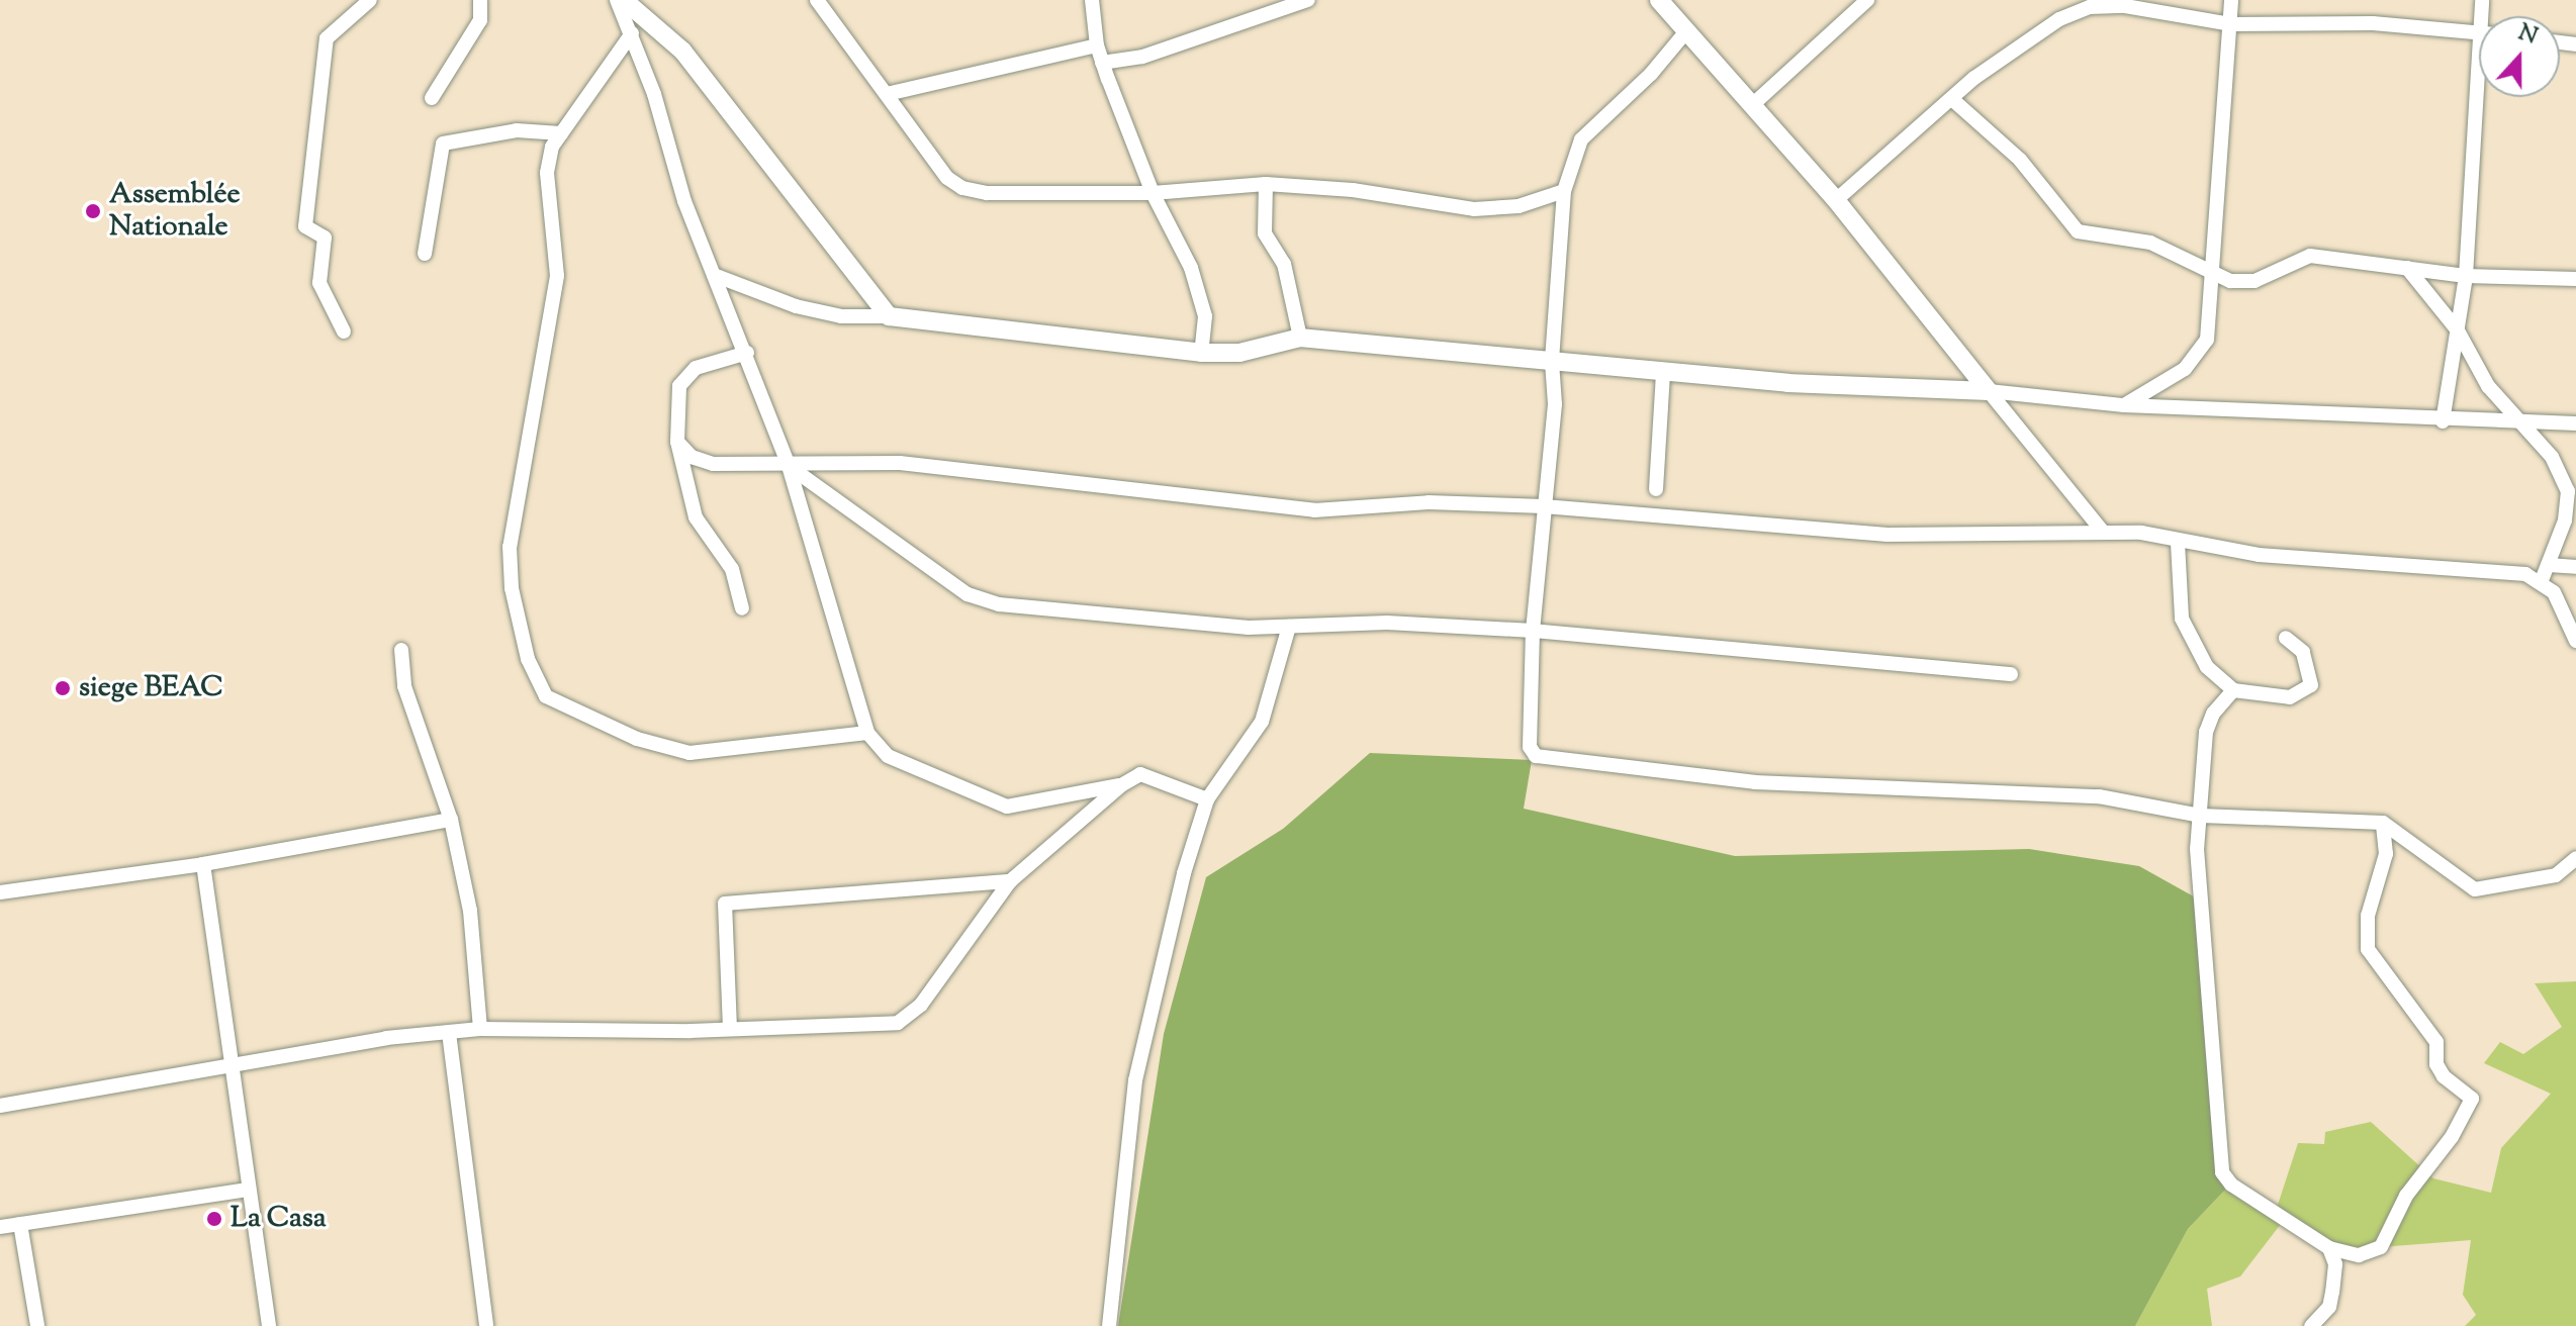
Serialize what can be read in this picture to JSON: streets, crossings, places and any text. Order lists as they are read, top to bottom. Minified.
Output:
{"places":["Assemblée Nationale","siege BEAC","La Casa"],"north":"top"}
